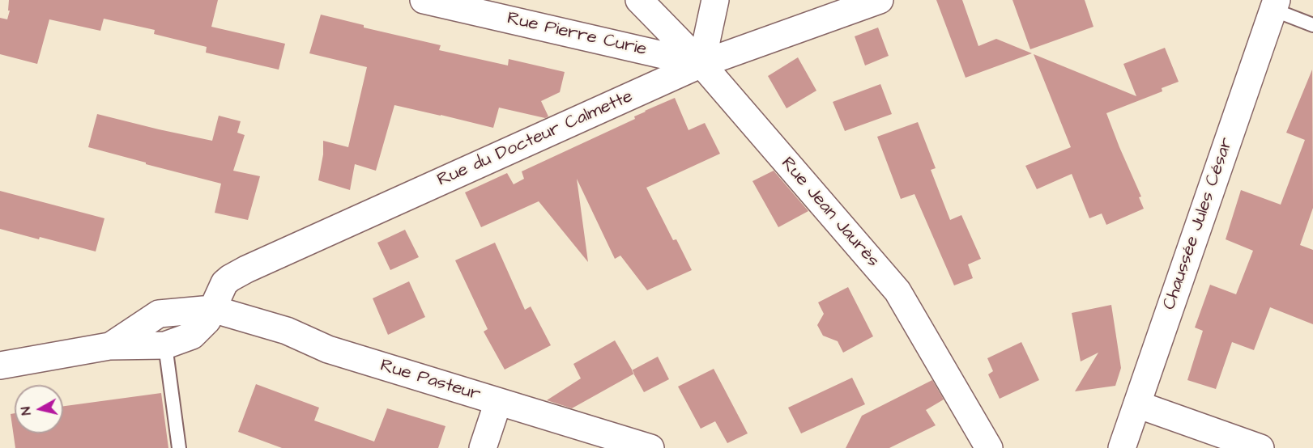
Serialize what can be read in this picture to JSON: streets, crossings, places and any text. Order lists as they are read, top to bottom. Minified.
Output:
{"streets":{"street":["Rue Pierre Curie","Rue du Docteur Calmette","Rue Jean Jaurès","Chaussée Jules César","Rue Pasteur"]},"crossings":[["Rue Pierre Curie","Rue du Docteur Calmette"],["Rue Pierre Curie","Rue Jean Jaurès"],["Rue du Docteur Calmette","Rue Jean Jaurès"],["Rue du Docteur Calmette","Rue Pasteur"]],"north":"left"}
